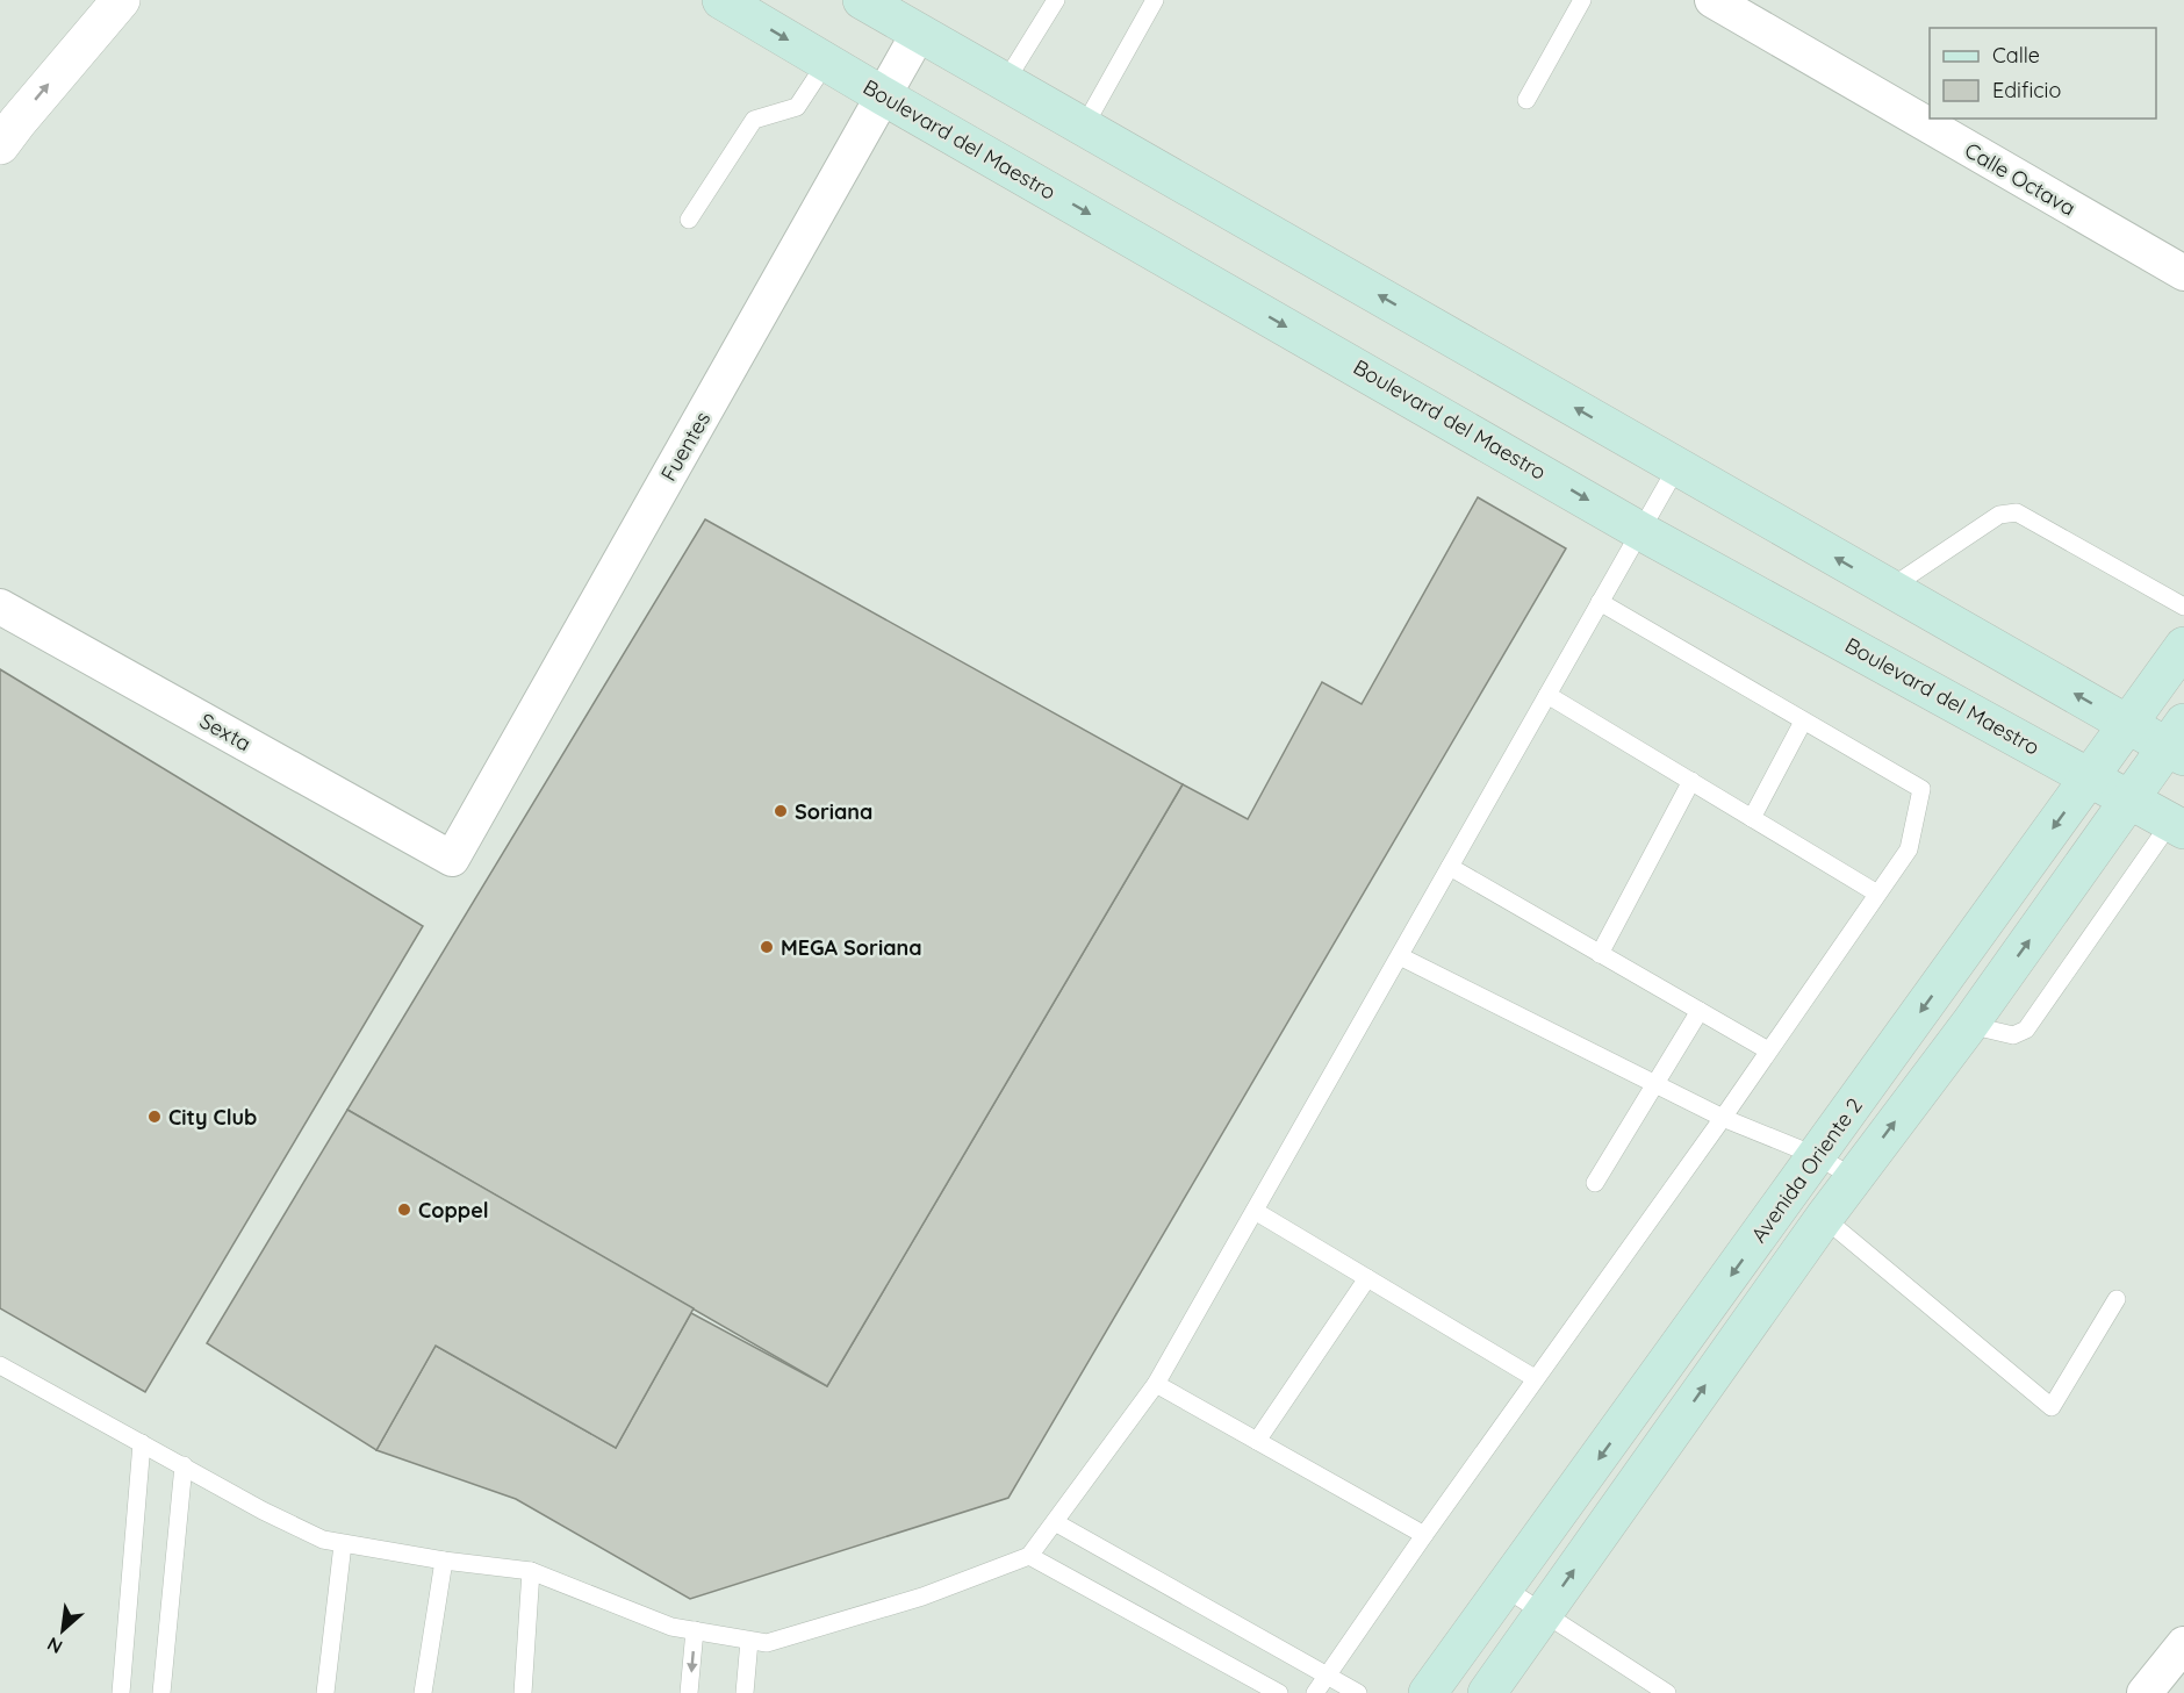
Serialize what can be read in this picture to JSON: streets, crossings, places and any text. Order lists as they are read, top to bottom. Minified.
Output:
{"streets":{"main road":["Boulevard del Maestro","Avenida Oriente 2"],"street":["Calle Octava","Fuentes","Sexta"]},"crossings":[["Boulevard del Maestro","Fuentes"],["Boulevard del Maestro","Avenida Oriente 2"],["Fuentes","Sexta"]],"places":["Soriana","MEGA Soriana","City Club","Coppel"],"legend":["Calle","Edificio"],"north":"bottom left"}
